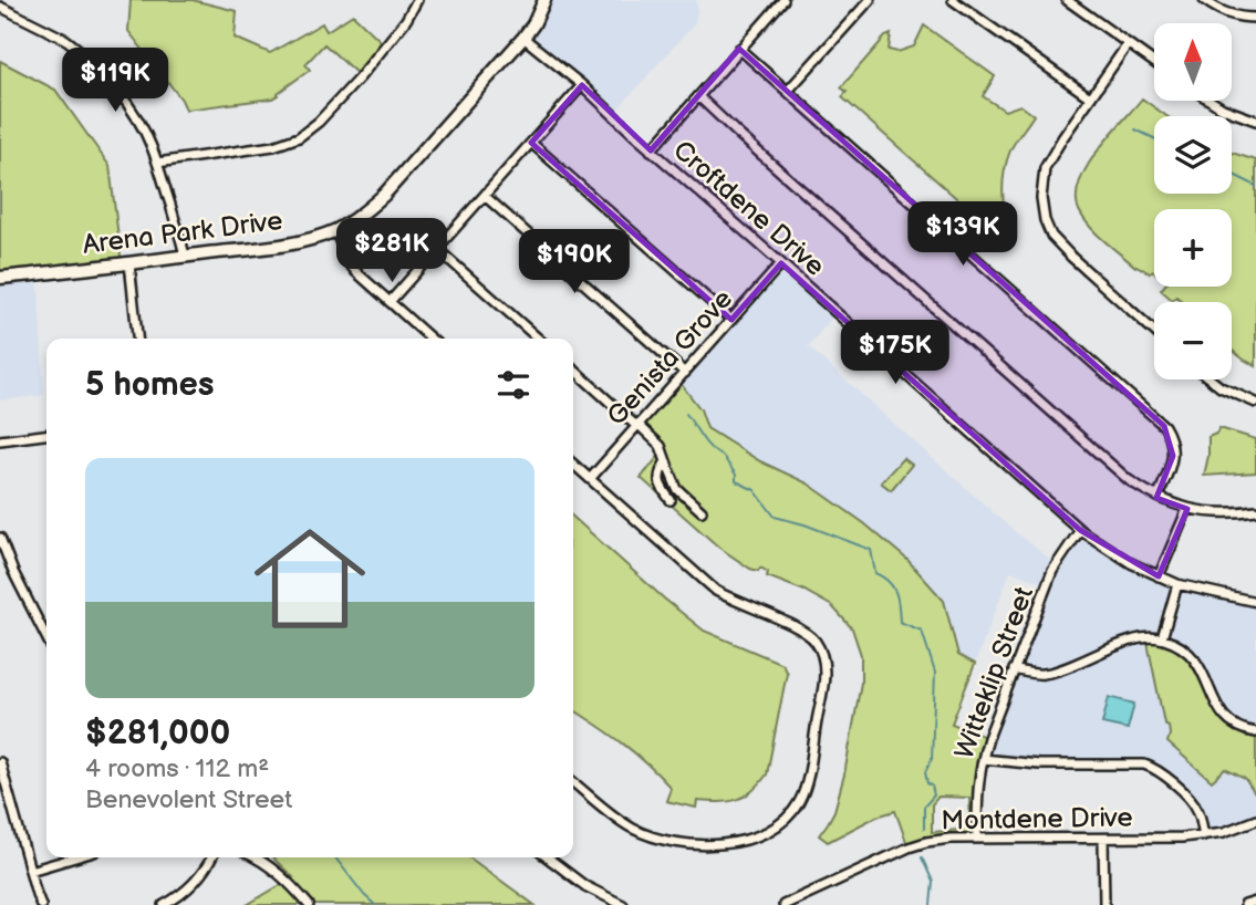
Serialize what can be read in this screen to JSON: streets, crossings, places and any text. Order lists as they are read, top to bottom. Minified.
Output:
{"streets":{"street":["Croftdene Drive","Arena Park Drive","Genista Grove","Witteklip Street","Montdene Drive"]},"crossings":[["Croftdene Drive","Arena Park Drive"],["Croftdene Drive","Genista Grove"],["Croftdene Drive","Witteklip Street"],["Witteklip Street","Montdene Drive"]],"north":"top","page":{"map_buttons":["+","−"],"price":["$119K","$139K","$281K","$190K","$175K"],"heading":"5 homes","list":[{"name":"$281,000","note":"4 rooms · 112 m² · Benevolent Street"}]}}
